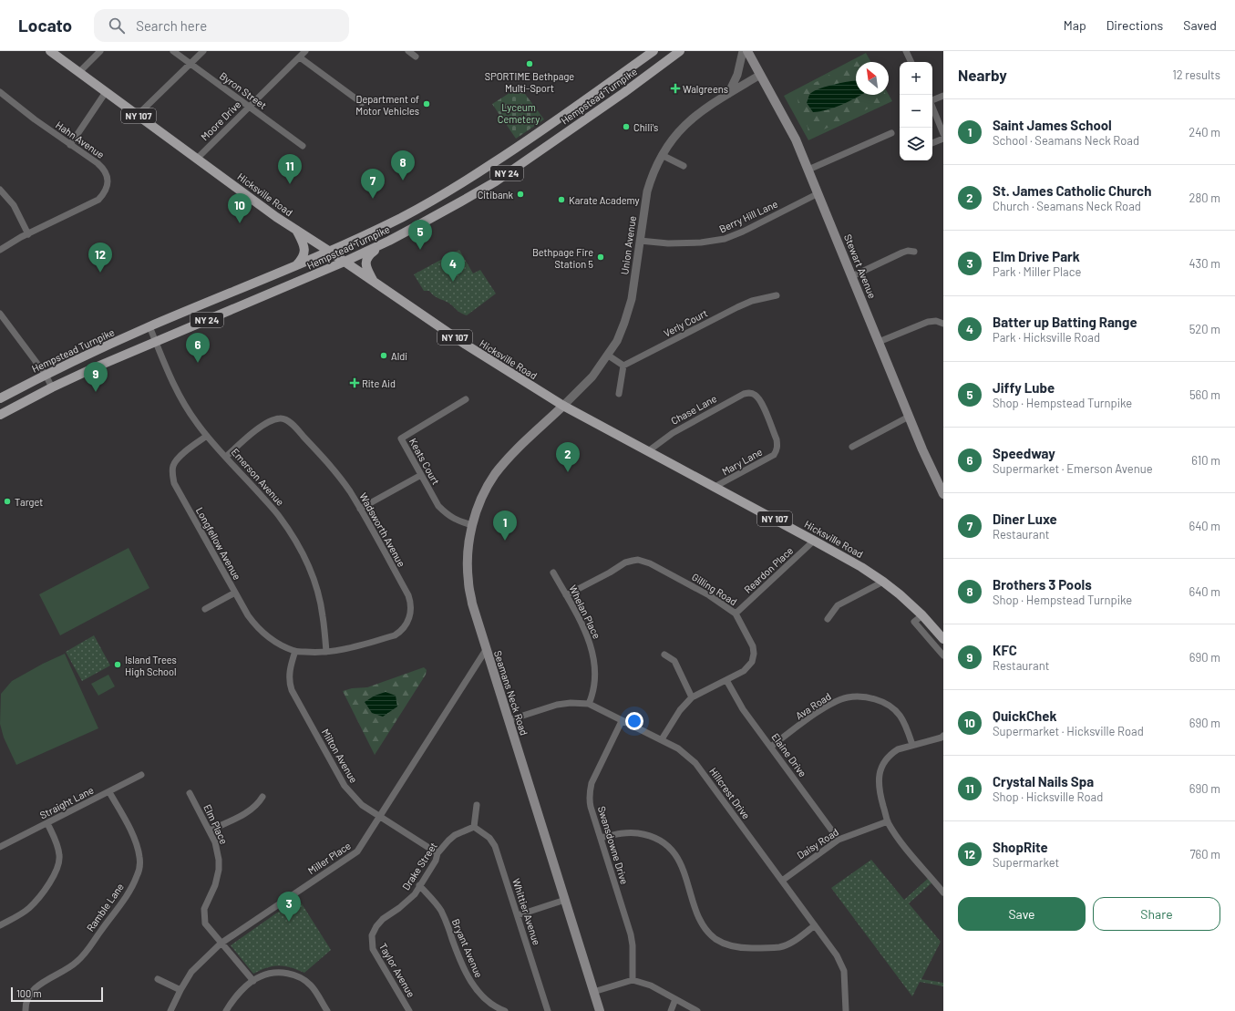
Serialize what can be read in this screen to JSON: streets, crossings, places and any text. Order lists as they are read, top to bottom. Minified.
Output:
{"streets":{"main road":["Hempstead Turnpike","NY 107","NY 24","Hicksville Road","Stewart Avenue","Seamans Neck Road"],"street":["Byron Street","Moore Drive","Hahn Avenue","Berry Hill Lane","Union Avenue","Verly Court","Chase Lane","Keats Court","Mary Lane","Emerson Avenue","Wadsworth Avenue","Longfellow Avenue","Reardon Place","Gilling Road","Whelan Place","Ava Road","Elaine Drive","Milton Avenue","Hillcrest Drive","Straight Lane","Elm Place","Daisy Road","Swansdowne Drive","Miller Place","Drake Street","Ramble Lane","Whittier Avenue","Bryant Avenue","Taylor Avenue"]},"crossings":[["Byron Street","Moore Drive"],["Hempstead Turnpike","Hicksville Road"],["Hempstead Turnpike","Emerson Avenue"],["Moore Drive","Hicksville Road"],["Hicksville Road","Union Avenue"],["Hicksville Road","Chase Lane"],["Hicksville Road","Mary Lane"],["Hicksville Road","Reardon Place"],["Hicksville Road","Seamans Neck Road"],["Berry Hill Lane","Union Avenue"],["Berry Hill Lane","Stewart Avenue"],["Union Avenue","Stewart Avenue"],["Union Avenue","Seamans Neck Road"],["Chase Lane","Mary Lane"],["Keats Court","Seamans Neck Road"],["Emerson Avenue","Wadsworth Avenue"],["Emerson Avenue","Longfellow Avenue"],["Wadsworth Avenue","Longfellow Avenue"],["Wadsworth Avenue","Milton Avenue"],["Longfellow Avenue","Milton Avenue"],["Reardon Place","Gilling Road"],["Gilling Road","Whelan Place"],["Gilling Road","Elaine Drive"],["Gilling Road","Hillcrest Drive"],["Whelan Place","Hillcrest Drive"],["Seamans Neck Road","Hillcrest Drive"],["Seamans Neck Road","Miller Place"],["Ava Road","Elaine Drive"],["Elaine Drive","Daisy Road"],["Milton Avenue","Miller Place"],["Milton Avenue","Drake Street"],["Hillcrest Drive","Daisy Road"],["Hillcrest Drive","Swansdowne Drive"],["Straight Lane","Ramble Lane"],["Elm Place","Miller Place"],["Drake Street","Whittier Avenue"],["Drake Street","Bryant Avenue"],["Drake Street","Taylor Avenue"]],"parks":["Lyceum Cemetery"],"places":{"other":["SPORTIME Bethpage Multi-Sport","Department of Motor Vehicles","Chili's","Citibank","Karate Academy","Bethpage Fire Station 5","Aldi","Target","Island Trees High School"],"health":["Walgreens","Rite Aid"]},"scale_bar":"100 m","north":"top left","page":{"header":"Locato","search":"Search here","nav":["Map","Directions","Saved"],"heading":["Nearby","12 results"],"map_buttons":["+","−"],"list":[{"mark":"1","name":"Saint James School","note":"School · Seamans Neck Road","value":"240 m"},{"mark":"2","name":"St. James Catholic Church","note":"Church · Seamans Neck Road","value":"280 m"},{"mark":"3","name":"Elm Drive Park","note":"Park · Miller Place","value":"430 m"},{"mark":"4","name":"Batter up Batting Range","note":"Park · Hicksville Road","value":"520 m"},{"mark":"5","name":"Jiffy Lube","note":"Shop · Hempstead Turnpike","value":"560 m"},{"mark":"6","name":"Speedway","note":"Supermarket · Emerson Avenue","value":"610 m"},{"mark":"7","name":"Diner Luxe","note":"Restaurant","value":"640 m"},{"mark":"8","name":"Brothers 3 Pools","note":"Shop · Hempstead Turnpike","value":"640 m"},{"mark":"9","name":"KFC","note":"Restaurant","value":"690 m"},{"mark":"10","name":"QuickChek","note":"Supermarket · Hicksville Road","value":"690 m"},{"mark":"11","name":"Crystal Nails Spa","note":"Shop · Hicksville Road","value":"690 m"},{"mark":"12","name":"ShopRite","note":"Supermarket","value":"760 m"}],"pins":["8","11","7","10","5","12","4","6","9","2","1","3"],"buttons":["Save","Share"],"scale":"100 m"}}
